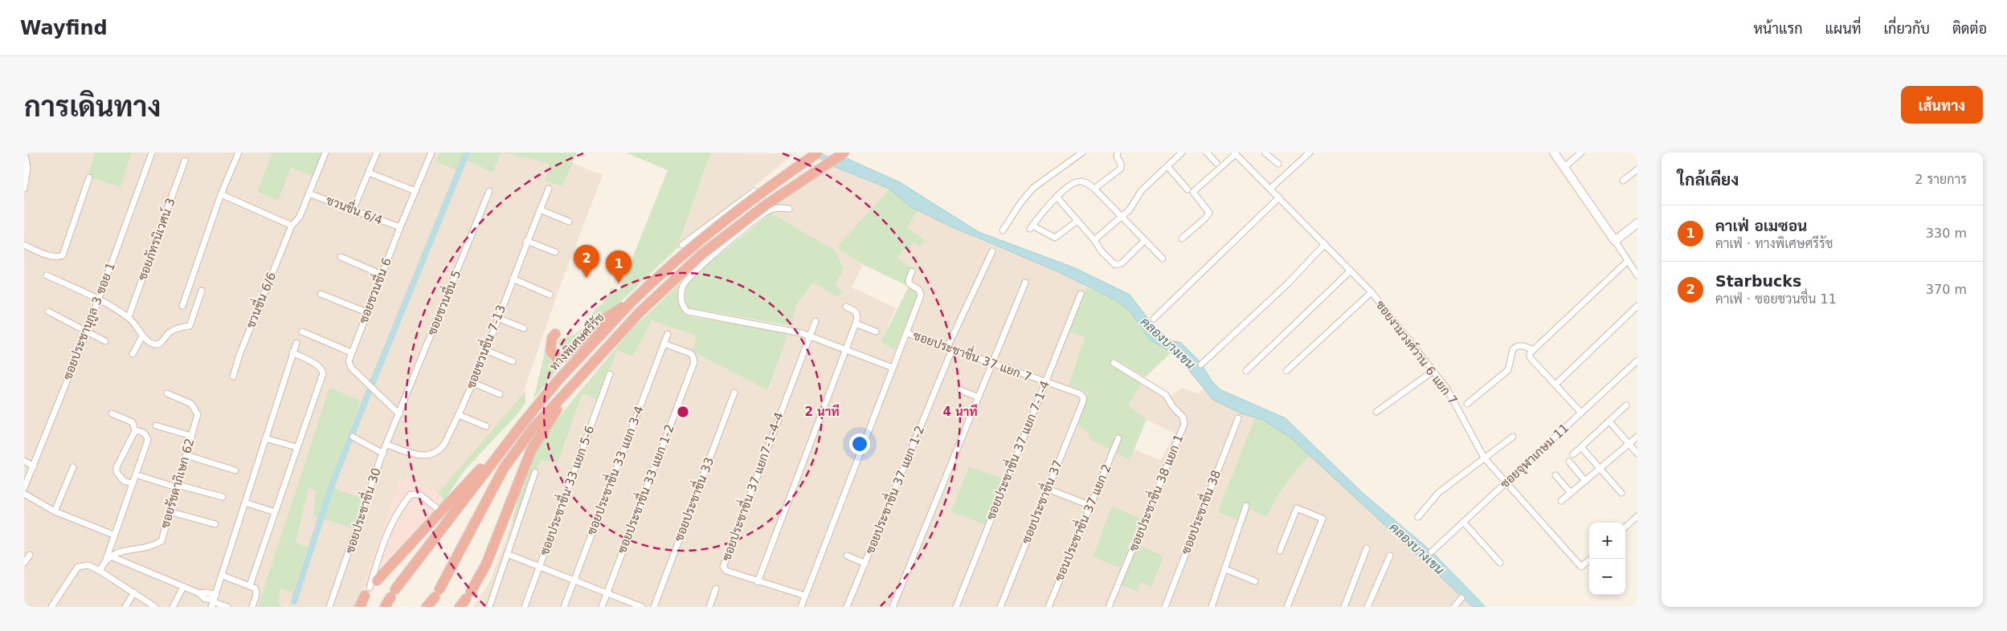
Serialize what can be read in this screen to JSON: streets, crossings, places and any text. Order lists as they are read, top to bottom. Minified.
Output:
{"streets":{"highway":["ทางพิเศษศรีรัช"],"street":["ชวนชื่น 6/4","ซอยภัทรนิเวศน์ 3","ซอยชวนชื่น 6","ชวนชื่น 6/6","ซอยชวนชื่น 5","ซอยประชานุกูล 3 ซอย 1","ซอยชวนชื่น 7-13","ซอยงามวงศ์วาน 6 แยก 7","ซอยประชาชื่น 37 แยก 7","ซอยประชาชื่น 37 แยก 7-1-4","ซอยจุฬาเกษม 11","ซอยประชาชื่น 33 แยก 3-4","ซอยรัชดาภิเษก 62","ซอยประชาชื่น 37 แยก7-1-4-4","ซอยประชาชื่น 33 แยก 1-2","ซอยประชาชื่น 37 แยก 1-2","ซอยประชาชื่น 33 แยก 5-6","ซอยประชาชื่น 38 แยก 1","ซอยประชาชื่น 33","ซอยประชาชื่น 37","ซอยประชาชื่น 30","ซอยประชาชื่น 38","ซอนประชาชื่น 37 แยก 2"]},"crossings":[["ชวนชื่น 6/4","ซอยชวนชื่น 6"],["ซอยชวนชื่น 6","ซอยชวนชื่น 5"],["ซอยชวนชื่น 6","ซอยประชาชื่น 30"],["ซอยชวนชื่น 5","ซอยประชาชื่น 30"],["ซอยชวนชื่น 7-13","ซอยประชาชื่น 30"],["ซอยงามวงศ์วาน 6 แยก 7","ซอยจุฬาเกษม 11"],["ซอยประชาชื่น 37 แยก 7","ซอยประชาชื่น 37 แยก 7-1-4"],["ซอยประชาชื่น 37 แยก 7","ซอยประชาชื่น 37 แยก 1-2"],["ซอยประชาชื่น 37 แยก 7","ซอยประชาชื่น 37"],["ซอยประชาชื่น 33 แยก 3-4","ซอยประชาชื่น 33 แยก 1-2"]],"water":["คลองบางเขน"],"page":{"header":"Wayfind","nav":["หน้าแรก","แผนที่","เกี่ยวกับ","ติดต่อ"],"buttons":"เส้นทาง","title":"การเดินทาง","heading":["ใกล้เคียง","2 รายการ"],"list":[{"mark":"1","name":"คาเฟ่ อเมซอน","note":"คาเฟ่ · ทางพิเศษศรีรัช","value":"330 m"},{"mark":"2","name":"Starbucks","note":"คาเฟ่ · ซอยชวนชื่น 11","value":"370 m"}],"pins":["2","1"],"map_buttons":["+","−"]},"rings":["2 นาที","4 นาที"]}
